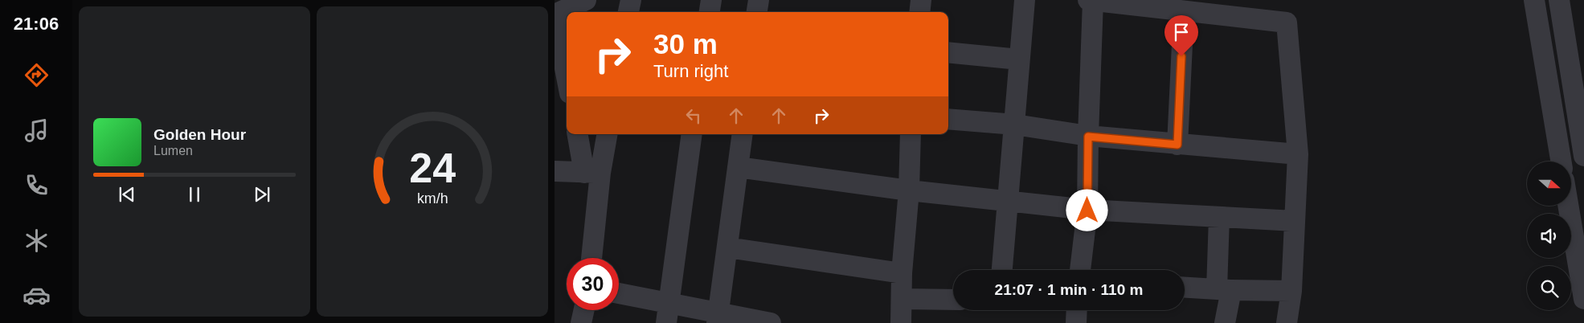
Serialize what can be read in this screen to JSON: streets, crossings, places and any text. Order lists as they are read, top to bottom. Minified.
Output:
{"north":"right","page":{"tabs":"21:06","turn":["30 m","Turn right"],"song":["Golden Hour","Lumen"],"limit":"30","trip":"21:07 · 1 min · 110 m","gauge":["24","km/h"]}}
